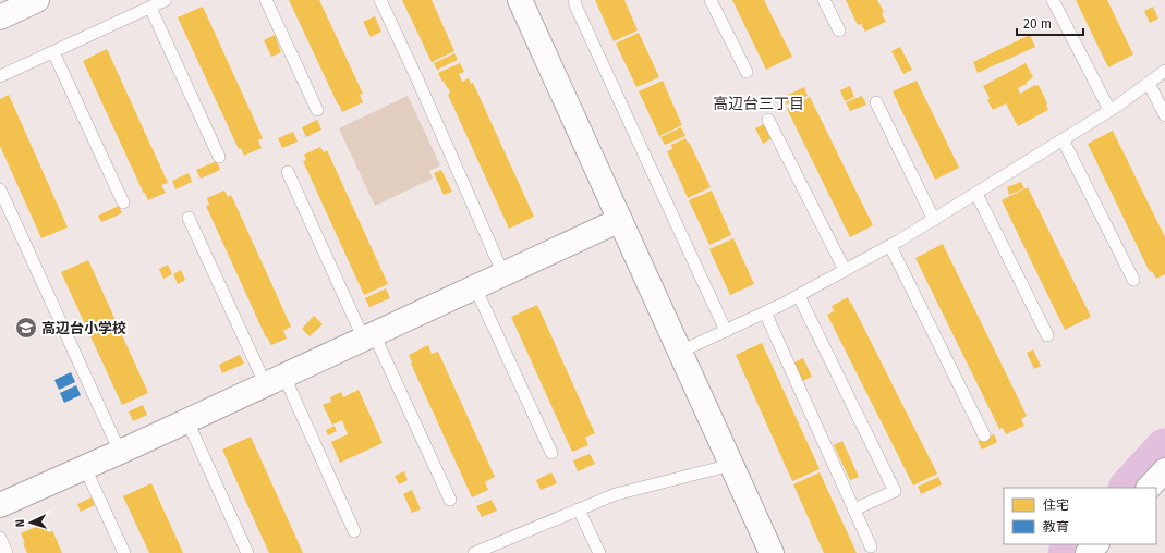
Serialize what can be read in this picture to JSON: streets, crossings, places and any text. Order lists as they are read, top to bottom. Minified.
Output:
{"districts":["高辺台三丁目"],"places":{"school or university":["高辺台小学校"]},"legend":["住宅","教育"],"scale_bar":"20 m","north":"left"}
